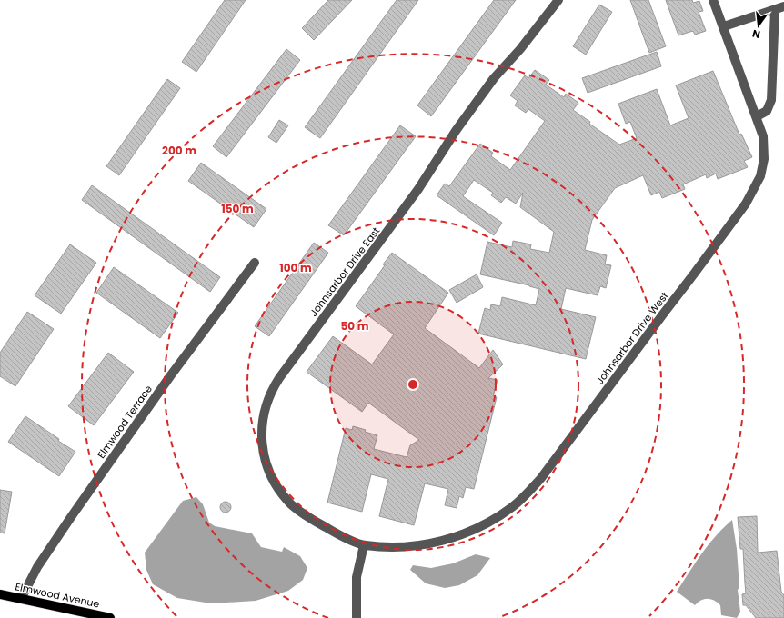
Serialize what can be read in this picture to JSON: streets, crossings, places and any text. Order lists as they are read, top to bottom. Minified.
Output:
{"streets":{"main road":["Elmwood Avenue"],"street":["Johnsarbor Drive East","Johnsarbor Drive West","Elmwood Terrace"]},"crossings":[["Johnsarbor Drive East","Johnsarbor Drive West"],["Elmwood Terrace","Elmwood Avenue"]],"north":"bottom","rings":["200 m","150 m","100 m","50 m"]}
